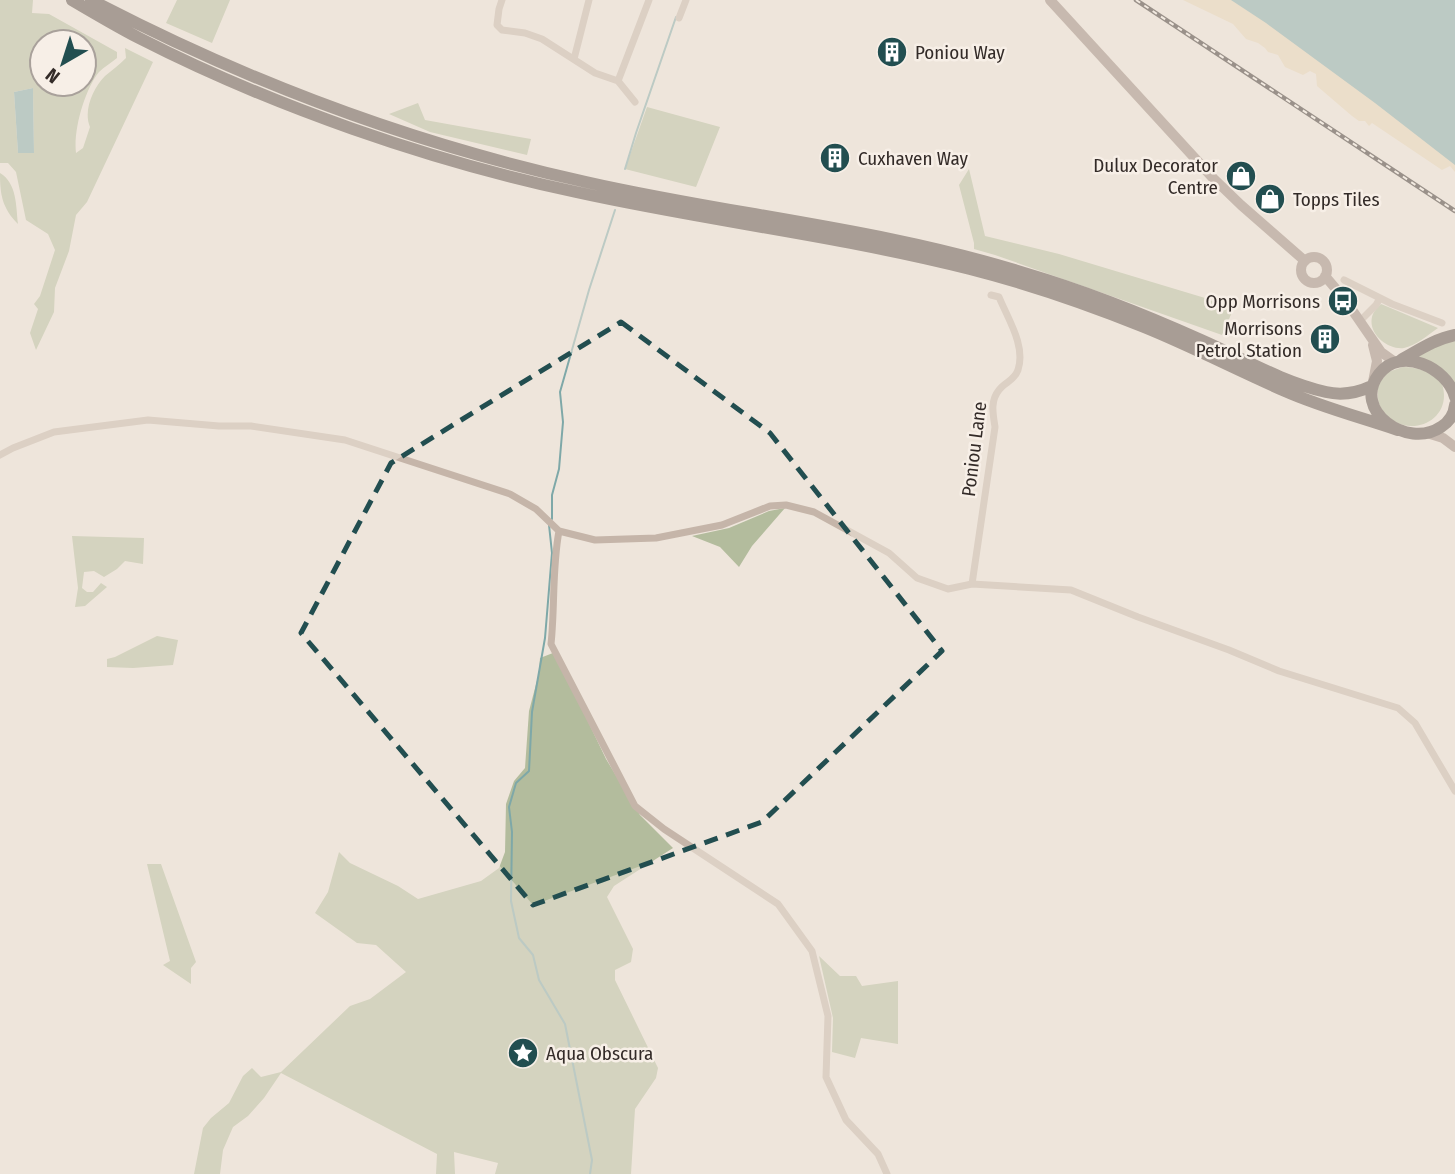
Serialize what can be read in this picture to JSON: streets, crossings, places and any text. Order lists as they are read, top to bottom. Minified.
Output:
{"streets":{"street":["Poniou Lane"]},"places":{"building":["Poniou Way","Cuxhaven Way","Morrisons Petrol Station"],"shop":["Dulux Decorator Centre","Topps Tiles"],"bus stop":["Opp Morrisons"],"place":["Aqua Obscura"]},"north":"bottom left"}
